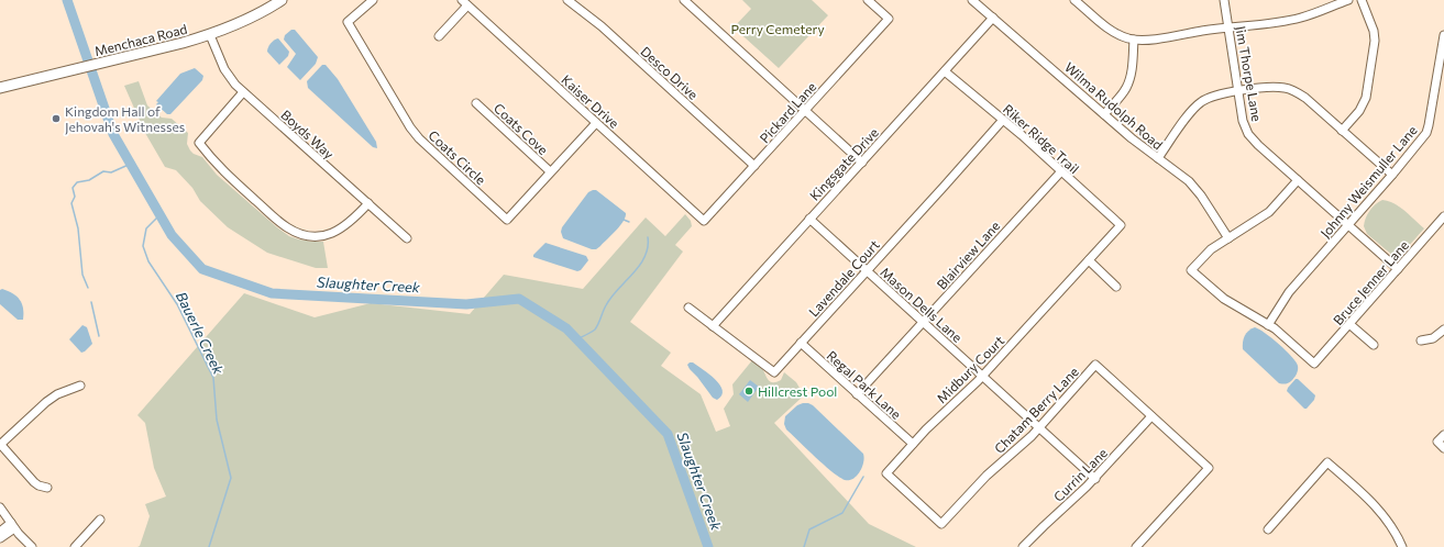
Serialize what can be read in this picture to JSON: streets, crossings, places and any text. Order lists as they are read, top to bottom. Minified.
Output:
{"streets":{"main road":["Menchaca Road"],"street":["Desco Drive","Jim Thorpe Lane","Kaiser Drive","Wilma Rudolph Road","Pickard Lane","Coats Cove","Boyds Way","Riker Ridge Trail","Coats Circle","Kingsgate Drive","Johnny Weismuller Lane","Blairview Lane","Lavendale Court","Bruce Jenner Lane","Mason Dells Lane","Midbury Court","Regal Park Lane","Chatam Berry Lane","Currin Lane"]},"crossings":[["Menchaca Road","Boyds Way"],["Desco Drive","Pickard Lane"],["Jim Thorpe Lane","Johnny Weismuller Lane"],["Jim Thorpe Lane","Bruce Jenner Lane"],["Kaiser Drive","Pickard Lane"],["Kaiser Drive","Coats Circle"],["Wilma Rudolph Road","Kingsgate Drive"],["Coats Cove","Coats Circle"],["Riker Ridge Trail","Kingsgate Drive"],["Riker Ridge Trail","Blairview Lane"],["Riker Ridge Trail","Lavendale Court"],["Riker Ridge Trail","Midbury Court"],["Kingsgate Drive","Lavendale Court"],["Kingsgate Drive","Mason Dells Lane"],["Johnny Weismuller Lane","Bruce Jenner Lane"],["Blairview Lane","Mason Dells Lane"],["Blairview Lane","Regal Park Lane"],["Lavendale Court","Mason Dells Lane"],["Lavendale Court","Regal Park Lane"],["Mason Dells Lane","Midbury Court"],["Mason Dells Lane","Chatam Berry Lane"],["Mason Dells Lane","Currin Lane"],["Midbury Court","Regal Park Lane"],["Midbury Court","Chatam Berry Lane"],["Chatam Berry Lane","Currin Lane"]],"water":["Slaughter Creek","Bauerle Creek"],"parks":["Perry Cemetery"],"places":["Kingdom Hall of Jehovah's Witnesses","Hillcrest Pool"]}
